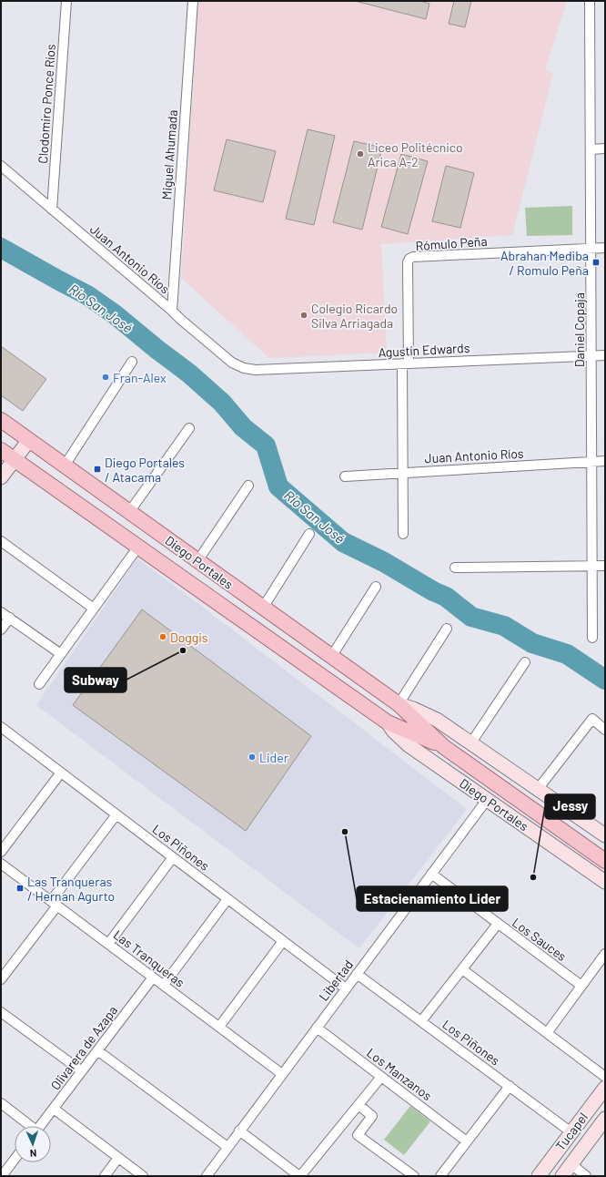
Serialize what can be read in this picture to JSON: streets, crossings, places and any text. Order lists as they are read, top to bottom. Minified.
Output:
{"streets":{"main road":["Diego Portales"],"street":["Clodomiro Ponce Ríos","Miguel Ahumada","Rómulo Peña","Juan Antonio Ríos","Daniel Copaja","Agustín Edwards","Los Piñones","Los Sauces","Las Tranqueras","Libertad","Olivarera de Azapa","Los Manzanos","Tucapel"]},"crossings":[["Clodomiro Ponce Ríos","Juan Antonio Ríos"],["Miguel Ahumada","Juan Antonio Ríos"],["Rómulo Peña","Daniel Copaja"],["Rómulo Peña","Agustín Edwards"],["Juan Antonio Ríos","Daniel Copaja"],["Juan Antonio Ríos","Agustín Edwards"],["Daniel Copaja","Agustín Edwards"],["Diego Portales","Libertad"],["Los Piñones","Libertad"],["Los Piñones","Tucapel"],["Los Sauces","Libertad"],["Las Tranqueras","Libertad"],["Las Tranqueras","Olivarera de Azapa"],["Libertad","Los Manzanos"]],"water":["Río San José"],"places":{"other":["Liceo Politécnico Arica A-2","Colegio Ricardo Silva Arriagada","Fran-Alex","Doggis","Subway","Lider","Estacienamiento Lider","Jessy"],"transit":["Abrahan Mediba / Romulo Peña","Diego Portales / Atacama","Las Tranqueras / Hernan Agurto"]},"north":"bottom"}
